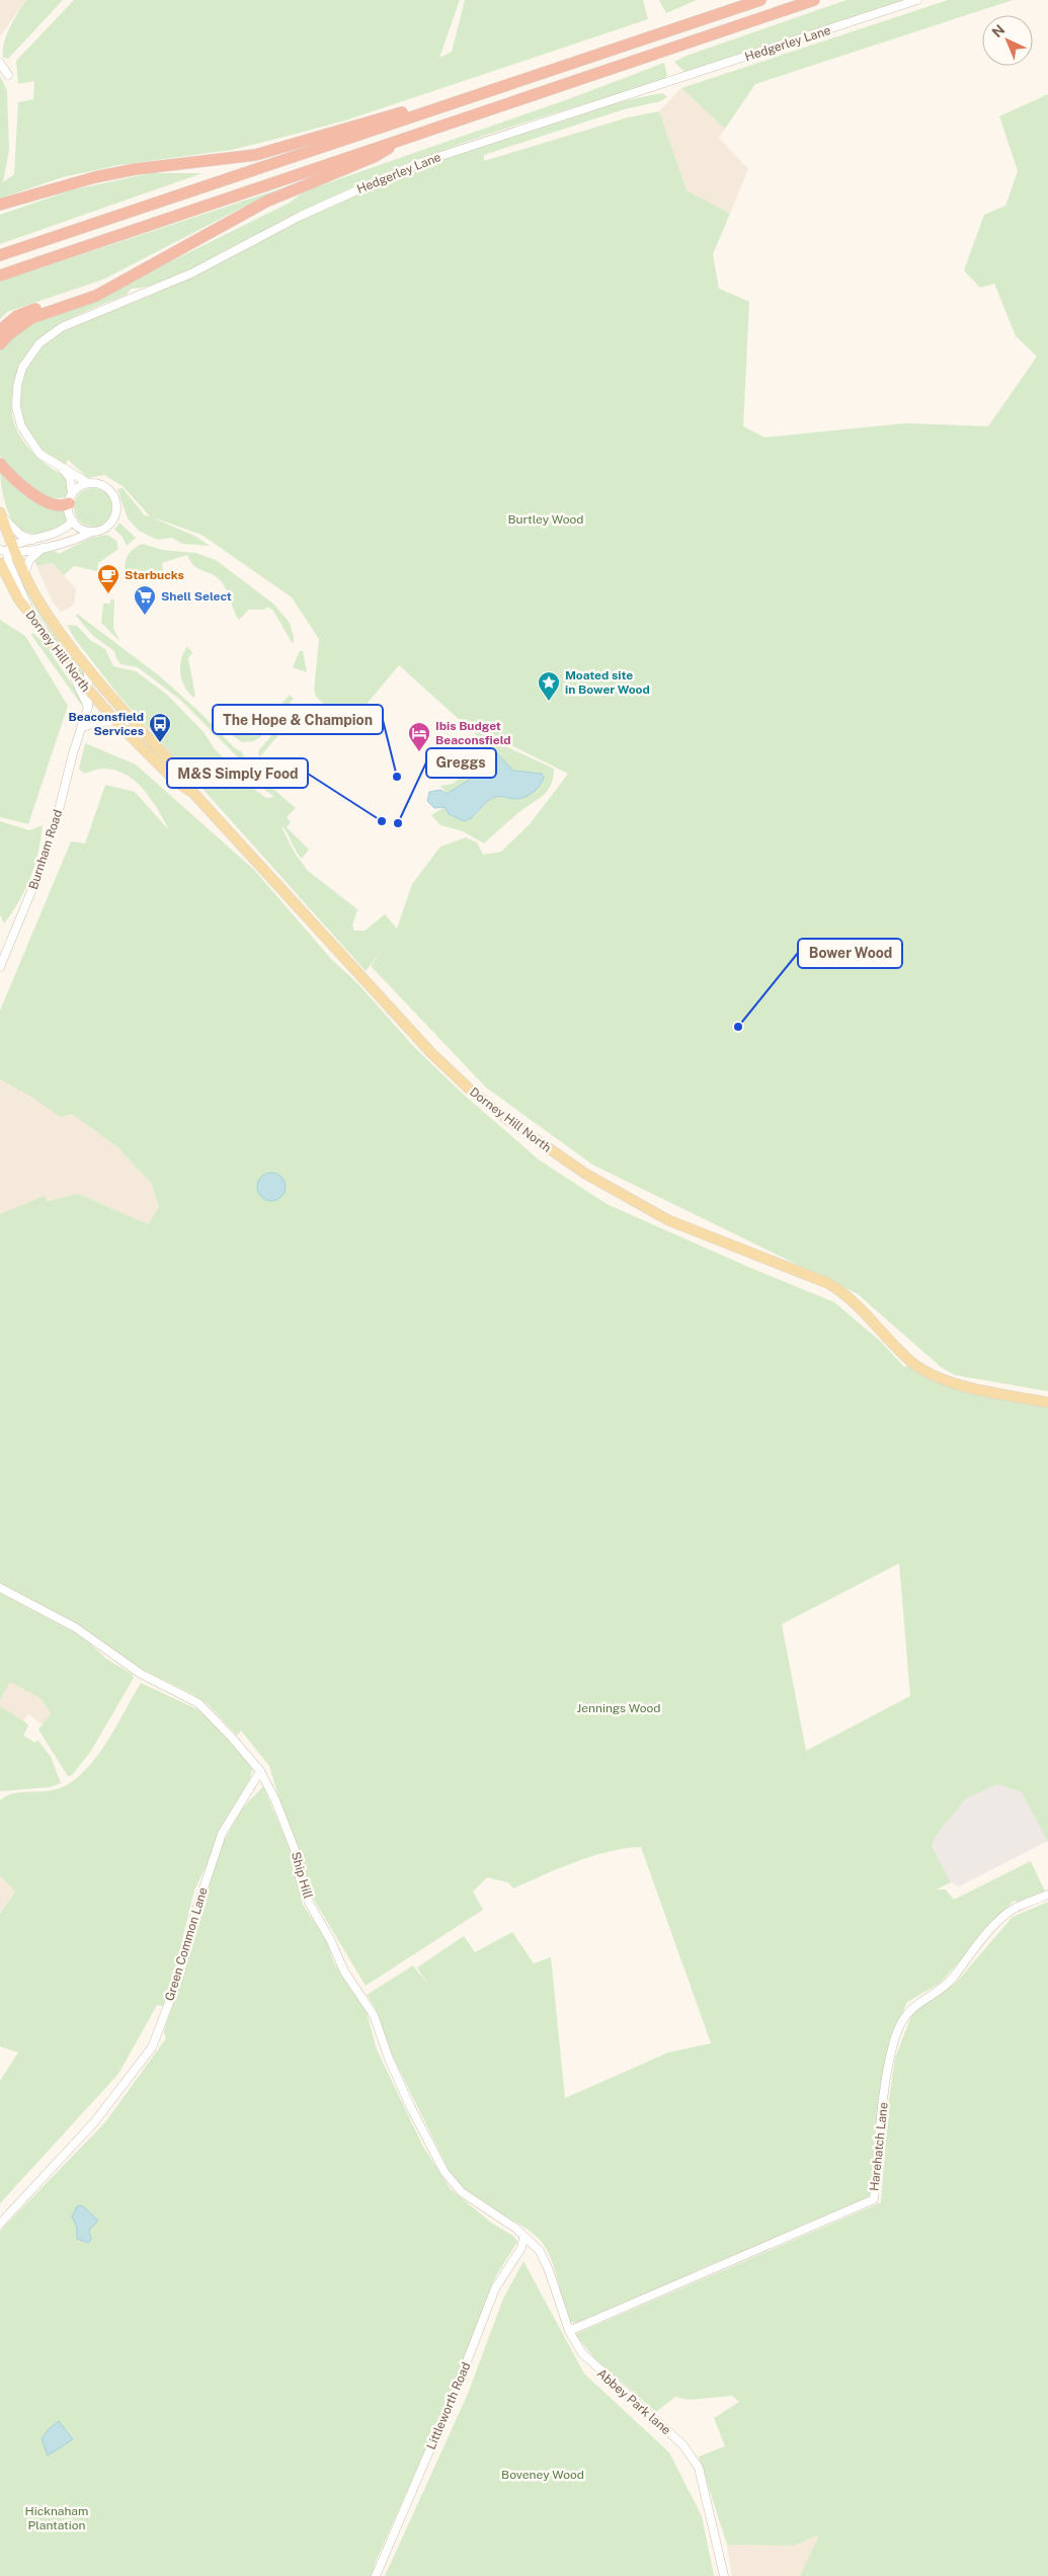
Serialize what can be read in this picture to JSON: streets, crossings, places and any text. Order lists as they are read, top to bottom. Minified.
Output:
{"streets":{"main road":["Dorney Hill North"],"street":["Hedgerley Lane","Burnham Road","Ship Hill","Green Common Lane","Harehatch Lane","Abbey Park lane","Littleworth Road"]},"crossings":[["Dorney Hill North","Burnham Road"],["Ship Hill","Green Common Lane"],["Ship Hill","Abbey Park lane"],["Ship Hill","Littleworth Road"],["Harehatch Lane","Abbey Park lane"],["Abbey Park lane","Littleworth Road"]],"parks":["Burtley Wood","Jennings Wood","Boveney Wood","Hicknaham Plantation"],"places":{"cafe":["Starbucks"],"supermarket":["Shell Select"],"place":["Moated site in Bower Wood"],"bus stop":["Beaconsfield Services"],"hotel":["Ibis Budget Beaconsfield"],"other":["The Hope & Champion","M&S Simply Food","Greggs","Bower Wood"]},"north":"top left"}
